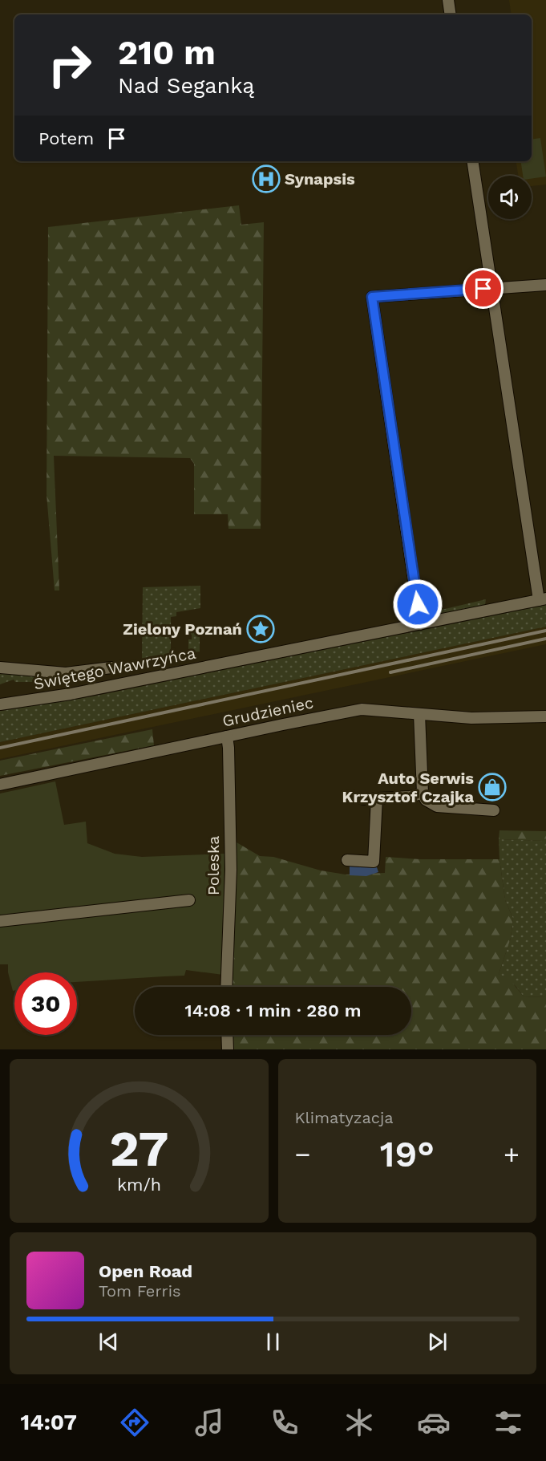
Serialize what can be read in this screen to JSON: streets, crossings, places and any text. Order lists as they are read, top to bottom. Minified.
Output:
{"streets":{"street":["Świętego Wawrzyńca","Grudzieniec","Poleska"]},"crossings":[["Grudzieniec","Poleska"]],"places":{"hospital":["Synapsis"],"place":["Zielony Poznań"],"shop":["Auto Serwis Krzysztof Czajka"]},"page":{"turn":["210 m","Nad Seganką"],"then":"Potem","limit":"30","trip":"14:08 · 1 min · 280 m","tile":"Klimatyzacja","heat":["−","19°","+"],"song":["Open Road","Tom Ferris"],"tabs":"14:07","gauge":["27","km/h"]}}
